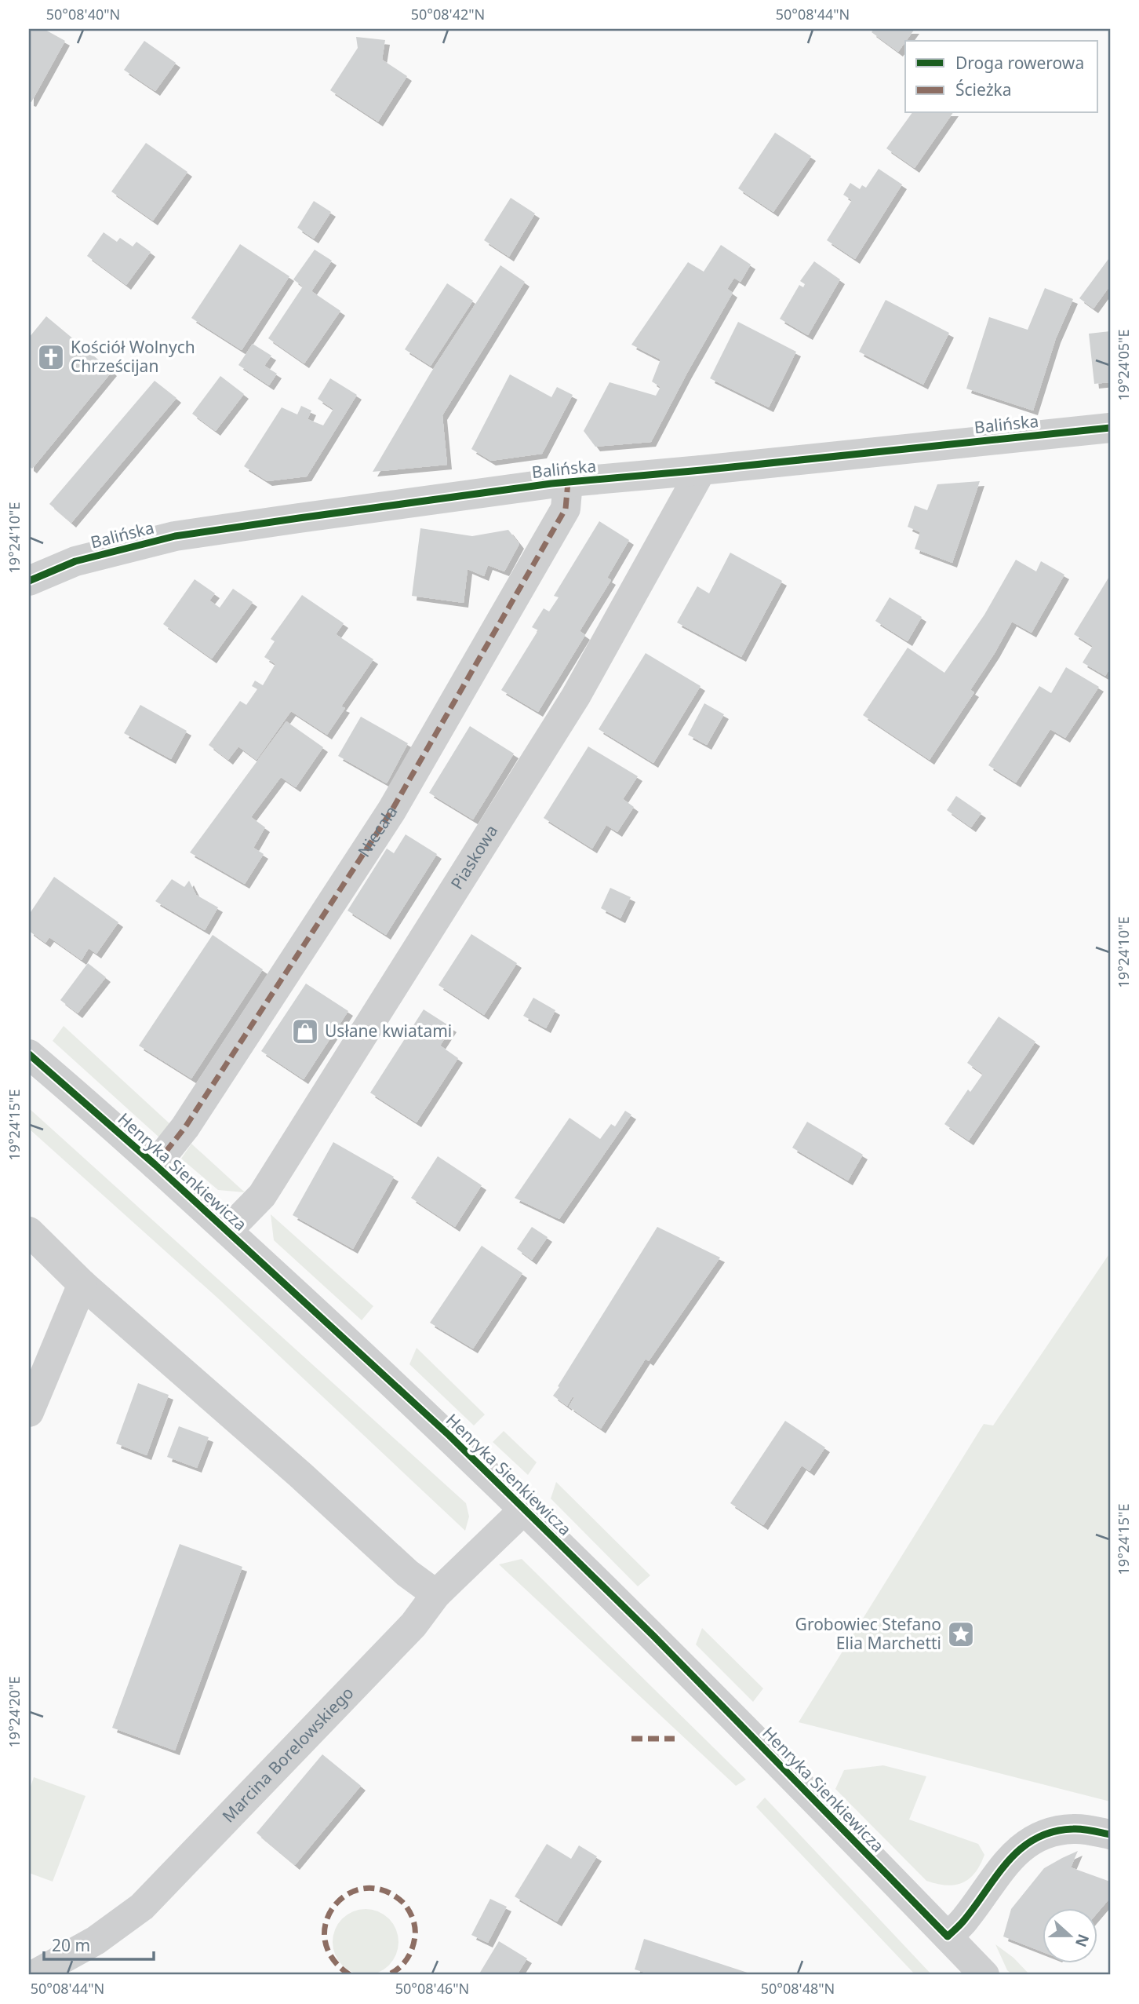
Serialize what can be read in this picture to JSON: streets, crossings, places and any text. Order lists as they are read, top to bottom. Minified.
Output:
{"streets":{"street":["Balińska","Niecała","Piaskowa","Henryka Sienkiewicza","Marcina Borelowskiego"]},"crossings":[["Balińska","Niecała"],["Balińska","Piaskowa"],["Niecała","Henryka Sienkiewicza"],["Piaskowa","Henryka Sienkiewicza"],["Henryka Sienkiewicza","Marcina Borelowskiego"]],"places":{"church":["Kościół Wolnych Chrześcijan"],"shop":["Usłane kwiatami"],"place":["Grobowiec Stefano Elia Marchetti"]},"legend":["Droga rowerowa","Ścieżka"],"scale_bar":"20 m","north":"right","coordinates":["50°08'40\"N","50°08'42\"N","50°08'44\"N","19°24'05\"E","19°24'10\"E","19°24'15\"E","19°24'20\"E","50°08'46\"N","50°08'48\"N"]}
